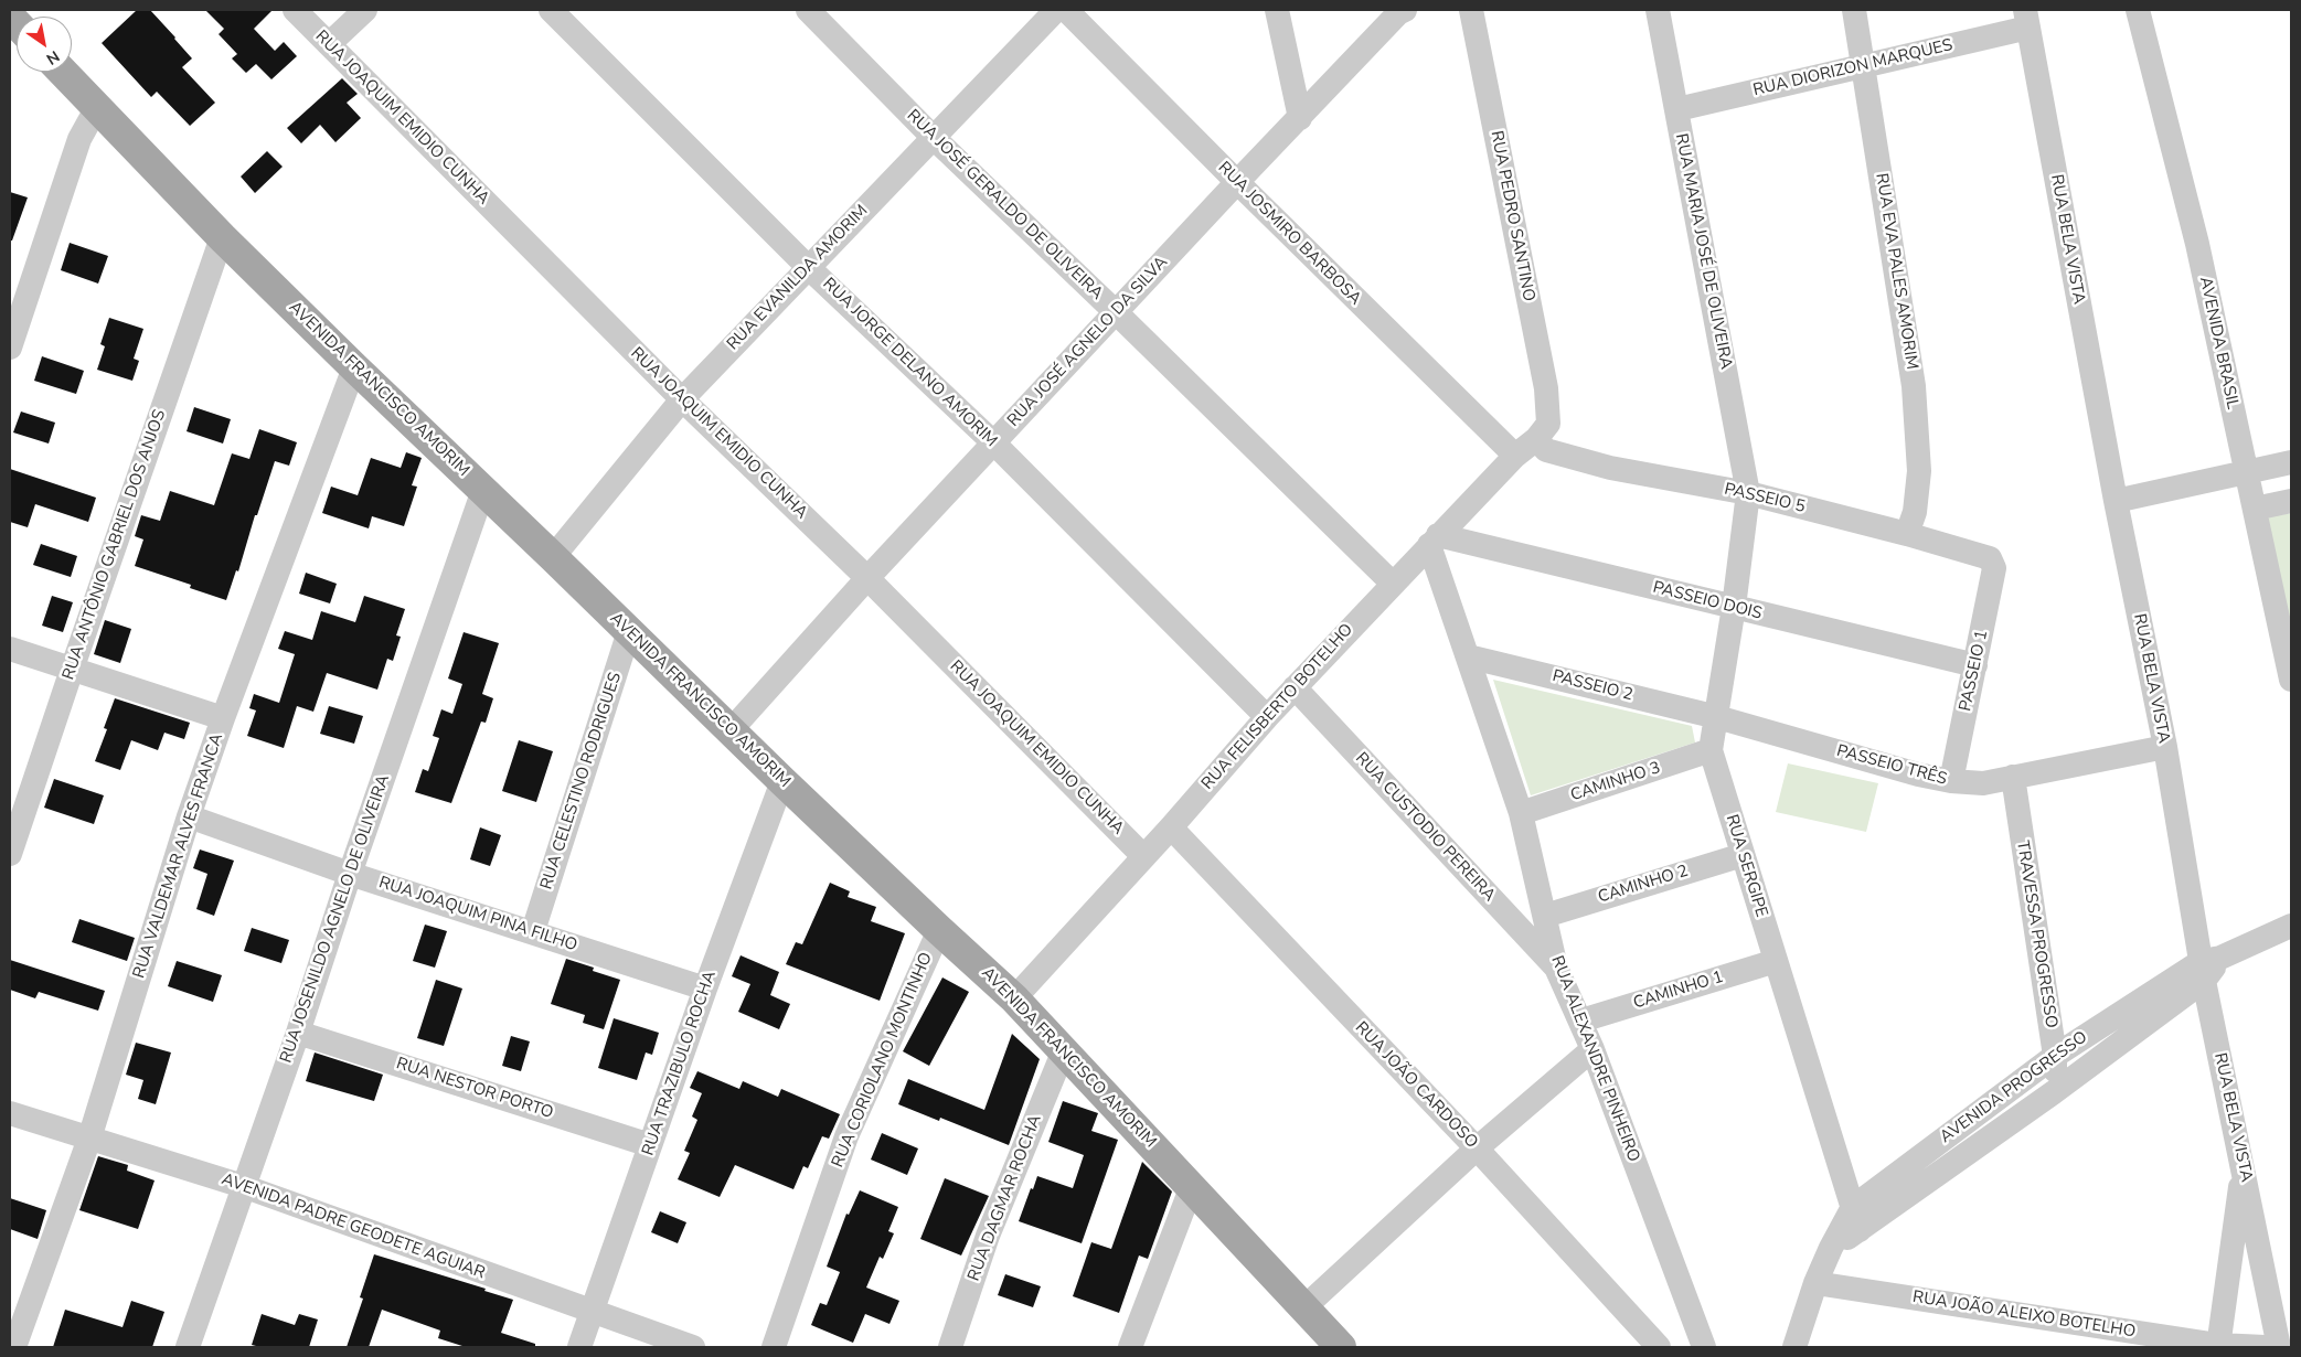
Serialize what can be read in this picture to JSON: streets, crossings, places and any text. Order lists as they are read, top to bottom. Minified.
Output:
{"streets":{"main road":["AVENIDA FRANCISCO AMORIM"],"street":["RUA DIORIZON MARQUES","RUA JOAQUIM EMIDIO CUNHA","RUA JOSÉ GERALDO DE OLIVEIRA","RUA PEDRO SANTINO","RUA JOSMIRO BARBOSA","RUA BELA VISTA","RUA MARIA JOSÉ DE OLIVEIRA","RUA EVA PALES AMORIM","RUA EVANILDA AMORIM","RUA JOSÉ AGNELO DA SILVA","AVENIDA BRASIL","RUA JORGE DELANO AMORIM","PASSEIO 5","RUA ANTÔNIO GABRIEL DOS ANJOS","PASSEIO DOIS","PASSEIO 1","PASSEIO 2","RUA FELISBERTO BOTELHO","PASSEIO TRÊS","RUA CELESTINO RODRIGUES","CAMINHO 3","RUA CUSTODIO PEREIRA","RUA VALDEMAR ALVES FRANCA","RUA SERGIPE","CAMINHO 2","RUA JOAQUIM PINA FILHO","RUA JOSENILDO AGNELO DE OLIVEIRA","TRAVESSA PROGRESSO","CAMINHO 1","RUA ALEXANDRE PINHEIRO","RUA CORIOLANO MONTINHO","RUA TRAZIBULO ROCHA","RUA JOÃO CARDOSO","AVENIDA PROGRESSO","RUA NESTOR PORTO","RUA DAGMAR ROCHA","AVENIDA PADRE GEODETE AGUIAR","RUA JOÃO ALEIXO BOTELHO"]},"crossings":[["RUA DIORIZON MARQUES","RUA BELA VISTA"],["RUA DIORIZON MARQUES","RUA MARIA JOSÉ DE OLIVEIRA"],["RUA DIORIZON MARQUES","RUA EVA PALES AMORIM"],["RUA JOAQUIM EMIDIO CUNHA","RUA EVANILDA AMORIM"],["RUA JOAQUIM EMIDIO CUNHA","RUA JOSÉ AGNELO DA SILVA"],["RUA JOAQUIM EMIDIO CUNHA","RUA FELISBERTO BOTELHO"],["RUA JOSÉ GERALDO DE OLIVEIRA","RUA EVANILDA AMORIM"],["RUA JOSÉ GERALDO DE OLIVEIRA","RUA JOSÉ AGNELO DA SILVA"],["RUA JOSÉ GERALDO DE OLIVEIRA","RUA FELISBERTO BOTELHO"],["RUA PEDRO SANTINO","PASSEIO 5"],["RUA PEDRO SANTINO","RUA FELISBERTO BOTELHO"],["RUA JOSMIRO BARBOSA","RUA JOSÉ AGNELO DA SILVA"],["RUA JOSMIRO BARBOSA","RUA FELISBERTO BOTELHO"],["RUA BELA VISTA","PASSEIO TRÊS"],["RUA BELA VISTA","AVENIDA PROGRESSO"],["RUA MARIA JOSÉ DE OLIVEIRA","PASSEIO 5"],["RUA MARIA JOSÉ DE OLIVEIRA","RUA SERGIPE"],["RUA EVA PALES AMORIM","PASSEIO 5"],["RUA EVANILDA AMORIM","RUA JORGE DELANO AMORIM"],["RUA EVANILDA AMORIM","AVENIDA FRANCISCO AMORIM"],["RUA JOSÉ AGNELO DA SILVA","RUA JORGE DELANO AMORIM"],["RUA JOSÉ AGNELO DA SILVA","AVENIDA FRANCISCO AMORIM"],["RUA JORGE DELANO AMORIM","RUA FELISBERTO BOTELHO"],["AVENIDA FRANCISCO AMORIM","RUA ANTÔNIO GABRIEL DOS ANJOS"],["AVENIDA FRANCISCO AMORIM","RUA FELISBERTO BOTELHO"],["AVENIDA FRANCISCO AMORIM","RUA CELESTINO RODRIGUES"],["AVENIDA FRANCISCO AMORIM","RUA VALDEMAR ALVES FRANCA"],["AVENIDA FRANCISCO AMORIM","RUA JOSENILDO AGNELO DE OLIVEIRA"],["AVENIDA FRANCISCO AMORIM","RUA CORIOLANO MONTINHO"],["AVENIDA FRANCISCO AMORIM","RUA TRAZIBULO ROCHA"],["AVENIDA FRANCISCO AMORIM","RUA DAGMAR ROCHA"],["PASSEIO 5","PASSEIO 1"],["PASSEIO 5","RUA FELISBERTO BOTELHO"],["PASSEIO 5","RUA SERGIPE"],["PASSEIO DOIS","PASSEIO 1"],["PASSEIO DOIS","RUA FELISBERTO BOTELHO"],["PASSEIO DOIS","RUA SERGIPE"],["PASSEIO DOIS","RUA ALEXANDRE PINHEIRO"],["PASSEIO 1","PASSEIO TRÊS"],["PASSEIO 2","PASSEIO TRÊS"],["PASSEIO 2","RUA SERGIPE"],["PASSEIO 2","RUA ALEXANDRE PINHEIRO"],["RUA FELISBERTO BOTELHO","RUA CUSTODIO PEREIRA"],["RUA FELISBERTO BOTELHO","RUA ALEXANDRE PINHEIRO"],["RUA FELISBERTO BOTELHO","RUA JOÃO CARDOSO"],["PASSEIO TRÊS","RUA SERGIPE"],["PASSEIO TRÊS","TRAVESSA PROGRESSO"],["RUA CELESTINO RODRIGUES","RUA JOAQUIM PINA FILHO"],["CAMINHO 3","RUA SERGIPE"],["CAMINHO 3","RUA ALEXANDRE PINHEIRO"],["RUA CUSTODIO PEREIRA","RUA ALEXANDRE PINHEIRO"],["RUA VALDEMAR ALVES FRANCA","RUA JOAQUIM PINA FILHO"],["RUA VALDEMAR ALVES FRANCA","AVENIDA PADRE GEODETE AGUIAR"],["RUA SERGIPE","CAMINHO 2"],["RUA SERGIPE","CAMINHO 1"],["RUA SERGIPE","AVENIDA PROGRESSO"],["CAMINHO 2","RUA ALEXANDRE PINHEIRO"],["RUA JOAQUIM PINA FILHO","RUA JOSENILDO AGNELO DE OLIVEIRA"],["RUA JOAQUIM PINA FILHO","RUA TRAZIBULO ROCHA"],["RUA JOSENILDO AGNELO DE OLIVEIRA","RUA NESTOR PORTO"],["RUA JOSENILDO AGNELO DE OLIVEIRA","AVENIDA PADRE GEODETE AGUIAR"],["TRAVESSA PROGRESSO","AVENIDA PROGRESSO"],["CAMINHO 1","RUA ALEXANDRE PINHEIRO"],["RUA TRAZIBULO ROCHA","RUA NESTOR PORTO"],["RUA TRAZIBULO ROCHA","AVENIDA PADRE GEODETE AGUIAR"],["AVENIDA PROGRESSO","RUA JOÃO ALEIXO BOTELHO"]],"north":"bottom right"}
